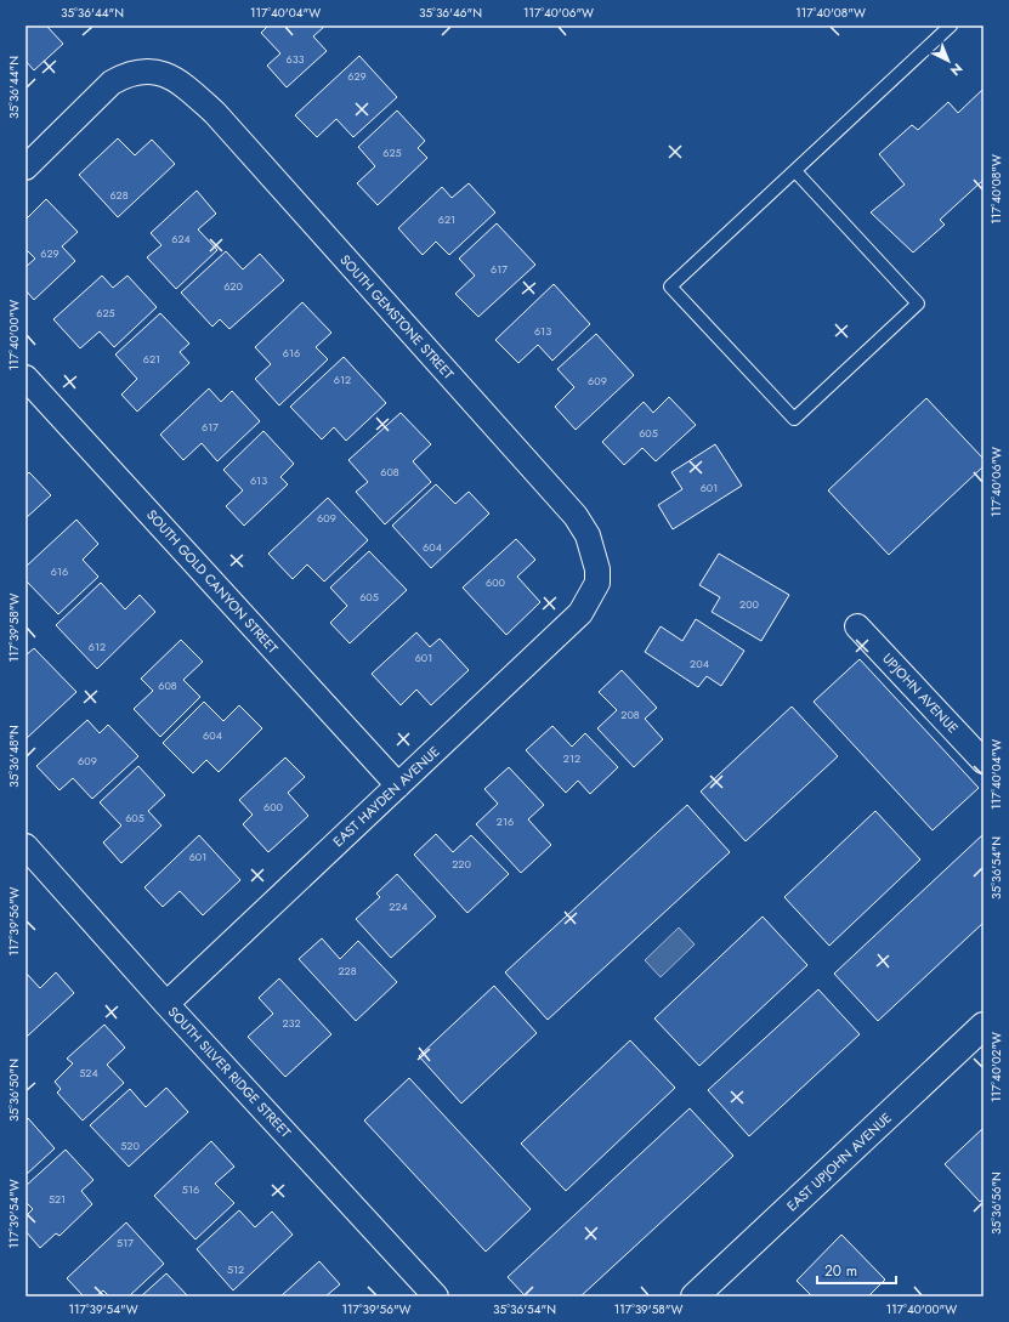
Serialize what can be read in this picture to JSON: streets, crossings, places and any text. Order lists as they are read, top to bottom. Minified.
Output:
{"streets":{"street":["SOUTH GEMSTONE STREET","SOUTH GOLD CANYON STREET","UPJOHN AVENUE","EAST HAYDEN AVENUE","SOUTH SILVER RIDGE STREET","EAST UPJOHN AVENUE"]},"crossings":[["SOUTH GEMSTONE STREET","EAST HAYDEN AVENUE"],["SOUTH GOLD CANYON STREET","EAST HAYDEN AVENUE"],["EAST HAYDEN AVENUE","SOUTH SILVER RIDGE STREET"]],"house_numbers":["633","629","625","628","621","624","629","617","620","625","613","616","621","612","609","617","605","608","613","601","609","604","616","600","605","200","612","601","204","608","208","604","212","609","600","605","216","601","220","224","228","232","524","520","516","521","517","512"],"scale_bar":"20 m","north":"bottom right","coordinates":["35°36'44\"N","117°40'04\"W","35°36'46\"N","117°40'06\"W","117°40'08\"W","117°40'00\"W","117°39'58\"W","35°36'48\"N","35°36'54\"N","117°39'56\"W","117°40'02\"W","35°36'50\"N","35°36'56\"N","117°39'54\"W"]}
